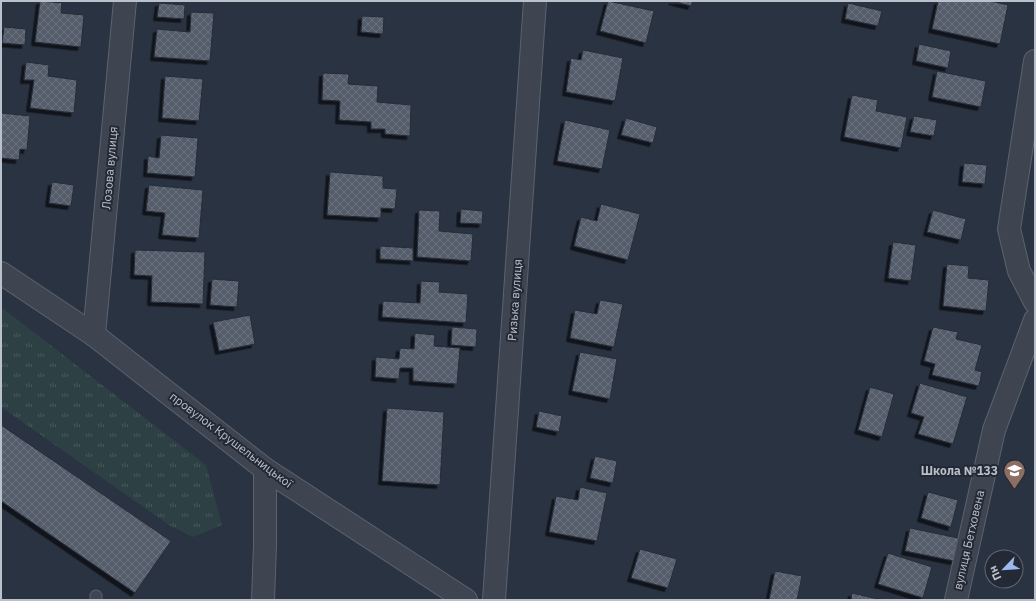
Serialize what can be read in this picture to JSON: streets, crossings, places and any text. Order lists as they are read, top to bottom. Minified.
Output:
{"streets":{"street":["Лозова вулиця","Ризька вулиця","провулок Крушельницької","вулиця Бетховена"]},"crossings":[["Лозова вулиця","провулок Крушельницької"]],"places":{"school or university":["Школа №133"]},"north":"bottom left"}
